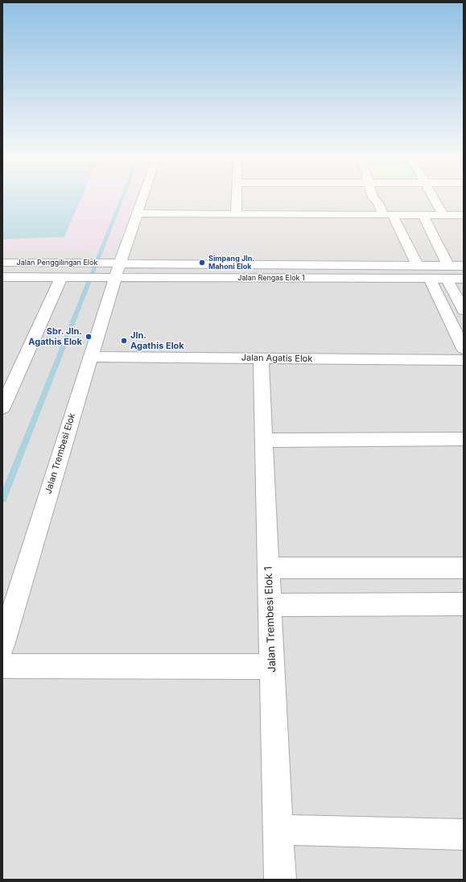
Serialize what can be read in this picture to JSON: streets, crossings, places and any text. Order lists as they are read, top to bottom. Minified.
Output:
{"streets":{"street":["Jalan Penggilingan Elok","Jalan Rengas Elok 1","Jalan Agatis Elok","Jalan Trembesi Elok","Jalan Trembesi Elok 1"]},"crossings":[["Jalan Penggilingan Elok","Jalan Rengas Elok 1"],["Jalan Penggilingan Elok","Jalan Trembesi Elok"],["Jalan Rengas Elok 1","Jalan Trembesi Elok"],["Jalan Agatis Elok","Jalan Trembesi Elok"],["Jalan Agatis Elok","Jalan Trembesi Elok 1"]],"places":["Simpang Jln. Mahoni Elok","Sbr. Jln. Agathis Elok","Jln. Agathis Elok"]}
